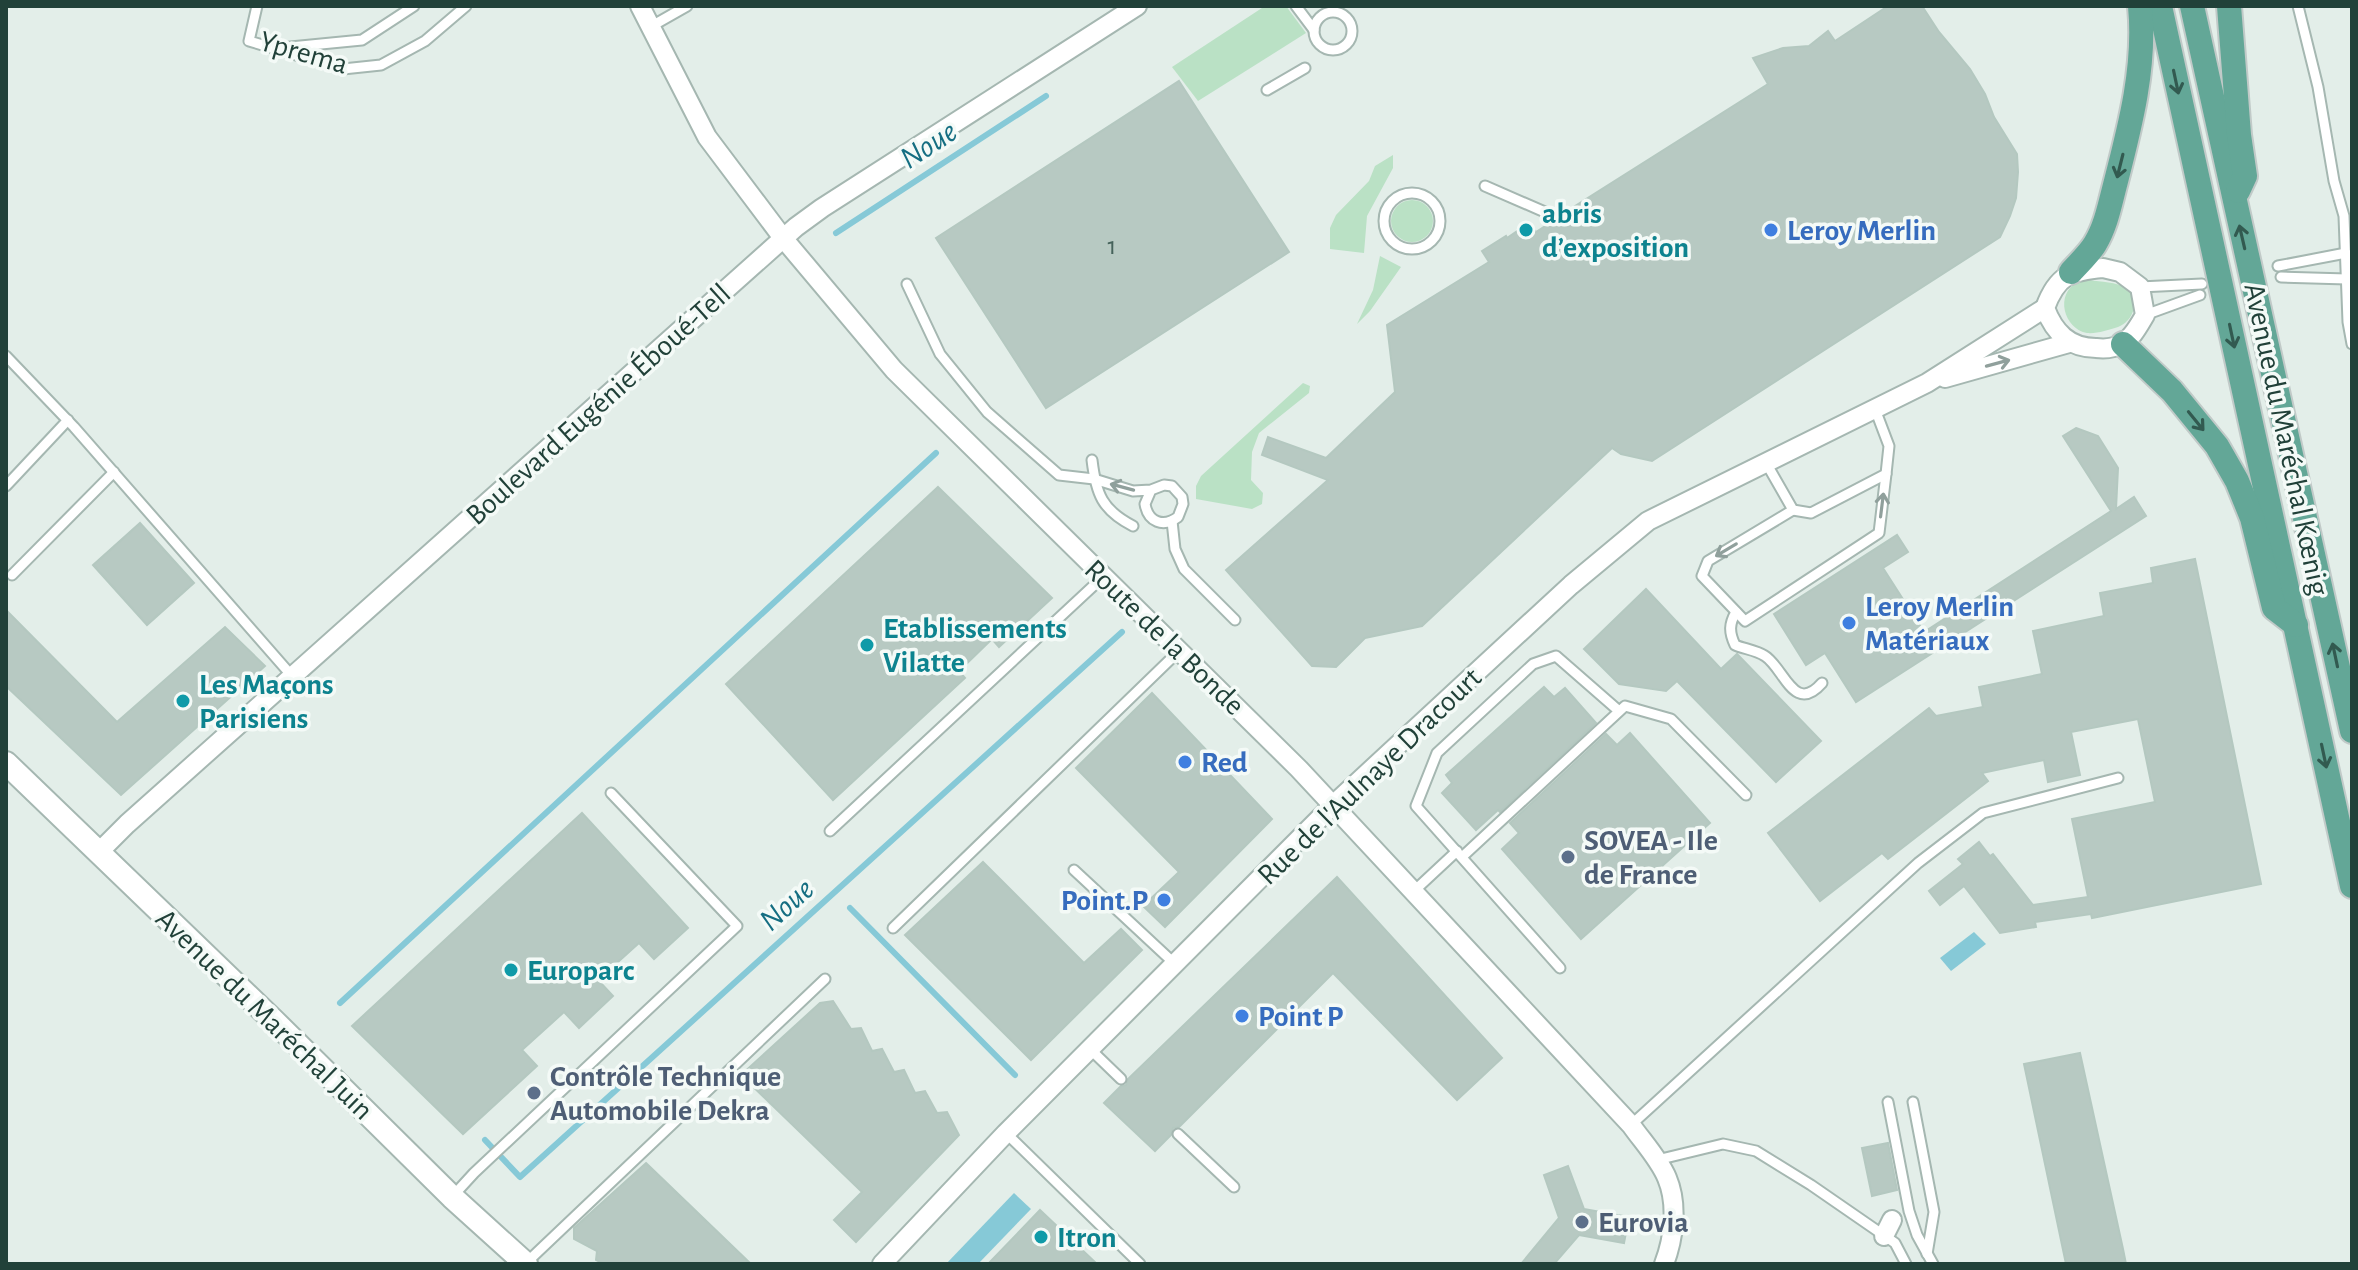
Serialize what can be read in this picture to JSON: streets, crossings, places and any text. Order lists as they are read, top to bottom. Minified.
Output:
{"streets":{"main road":["Avenue du Maréchal Kœnig"],"street":["Boulevard Eugénie Éboué-Tell","Route de la Bonde","Rue de l'Aulnaye Dracourt","Avenue du Maréchal Juin"],"lane":["Yprema"]},"crossings":[["Boulevard Eugénie Éboué-Tell","Route de la Bonde"],["Boulevard Eugénie Éboué-Tell","Avenue du Maréchal Juin"],["Route de la Bonde","Rue de l'Aulnaye Dracourt"]],"water":["Noue"],"places":["abris d’exposition","Leroy Merlin","Leroy Merlin Matériaux","Etablissements Vilatte","Les Maçons Parisiens","Red","SOVEA - Ile de France","Point.P","Europarc","Point P","Contrôle Technique Automobile Dekra","Eurovia","Itron"],"house_numbers":["1"]}
